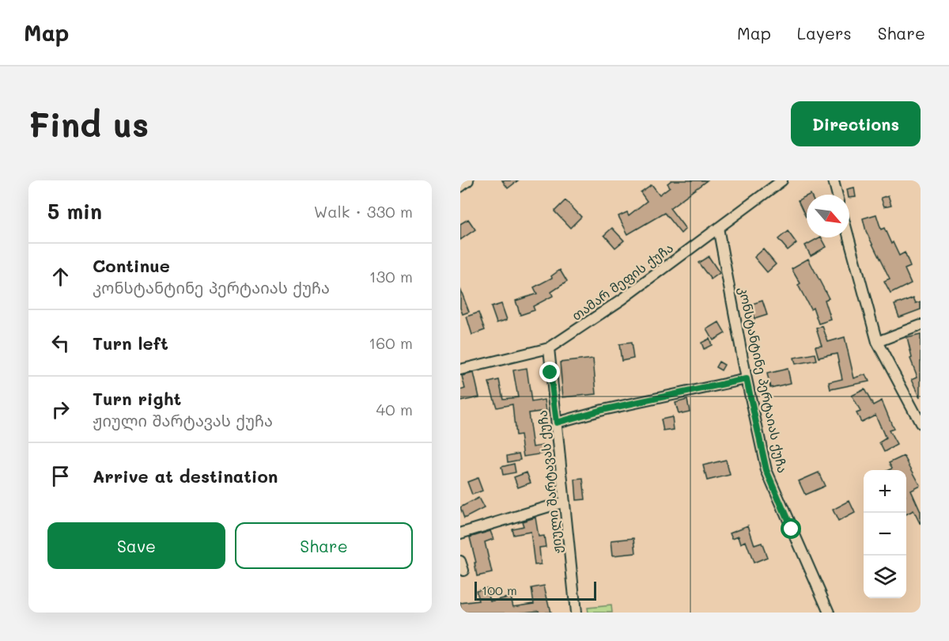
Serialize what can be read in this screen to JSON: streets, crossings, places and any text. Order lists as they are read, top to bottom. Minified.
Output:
{"streets":{"street":["თამარ მეფის ქუჩა","კონსტანტინე პერტაიას ქუჩა","ჟიული შარტავას ქუჩა"]},"crossings":[["თამარ მეფის ქუჩა","კონსტანტინე პერტაიას ქუჩა"],["თამარ მეფის ქუჩა","ჟიული შარტავას ქუჩა"]],"scale_bar":"100 m","north":"bottom right","page":{"header":"Map","nav":["Map","Layers","Share"],"buttons":["Directions",["Save","Share"]],"title":"Find us","heading":["5 min","Walk · 330 m"],"list":[["Continue","კონსტანტინე პერტაიას ქუჩა","130 m"],["Turn left","160 m"],["Turn right","ჟიული შარტავას ქუჩა","40 m"],"Arrive at destination"],"map_buttons":["+","−"],"scale":"100 m"}}
